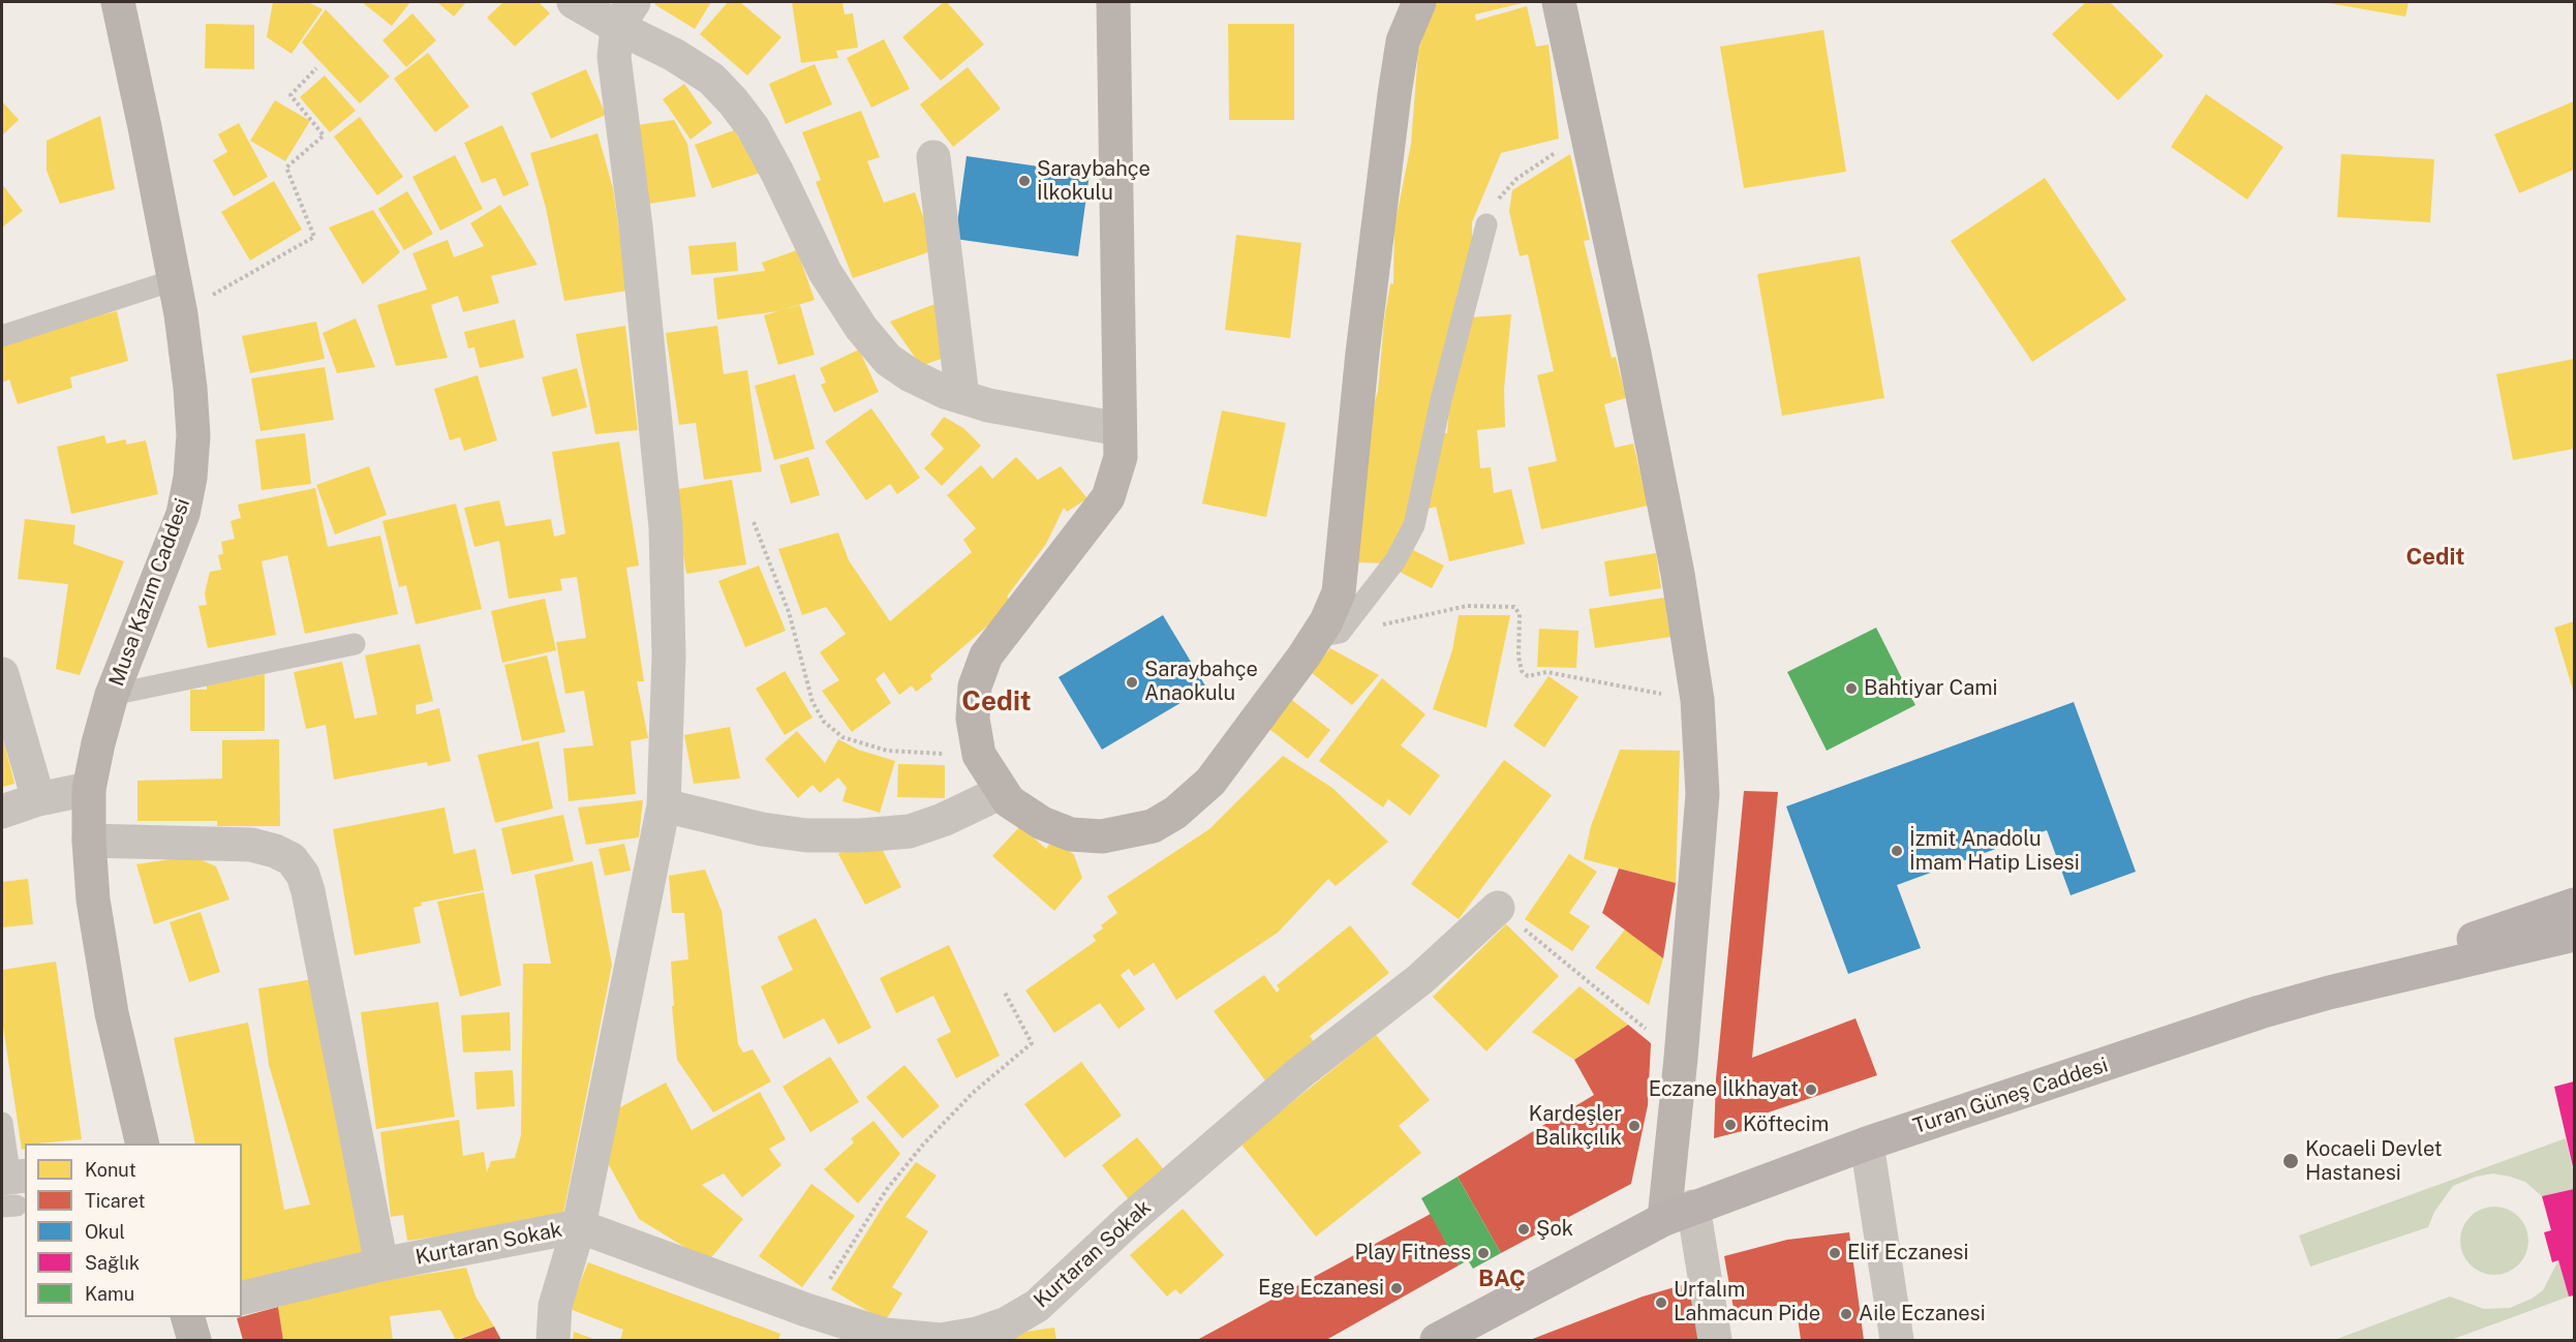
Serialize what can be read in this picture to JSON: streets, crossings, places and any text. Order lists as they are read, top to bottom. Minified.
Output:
{"streets":{"main road":["Musa Kazım Caddesi","Turan Güneş Caddesi"],"street":["Kurtaran Sokak"]},"districts":["Cedit","Cedit","BAÇ"],"places":["Saraybahçe İlkokulu","Saraybahçe Anaokulu","Bahtiyar Cami","İzmit Anadolu İmam Hatip Lisesi","Eczane İlkhayat","Köftecim","Kardeşler Balıkçılık","Kocaeli Devlet Hastanesi","Şok","Play Fitness","Elif Eczanesi","Ege Eczanesi","Urfalım Lahmacun Pide","Aile Eczanesi"],"legend":["Konut","Ticaret","Okul","Sağlık","Kamu"]}
